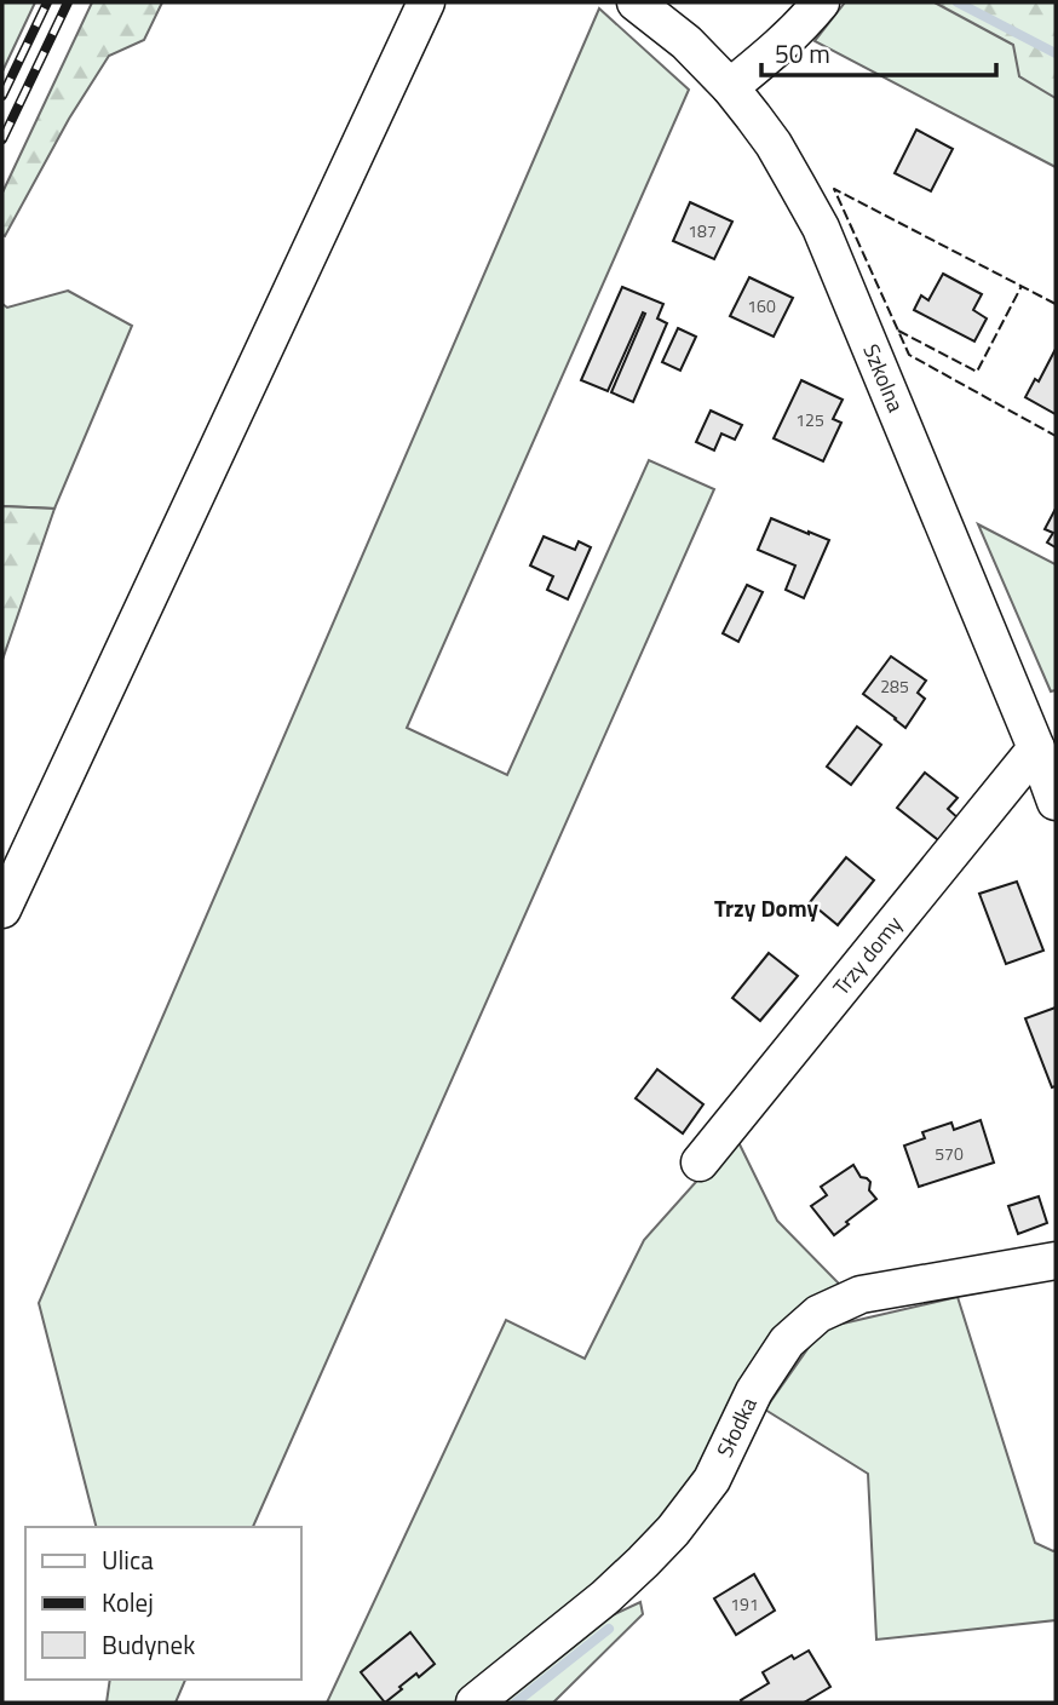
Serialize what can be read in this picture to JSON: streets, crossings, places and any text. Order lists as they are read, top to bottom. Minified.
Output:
{"streets":{"street":["Szkolna","Trzy domy","Słodka"]},"crossings":[["Szkolna","Trzy domy"]],"districts":["Trzy Domy"],"house_numbers":["187","160","125","285","570","191"],"legend":["Ulica","Kolej","Budynek"],"scale_bar":"50 m"}
